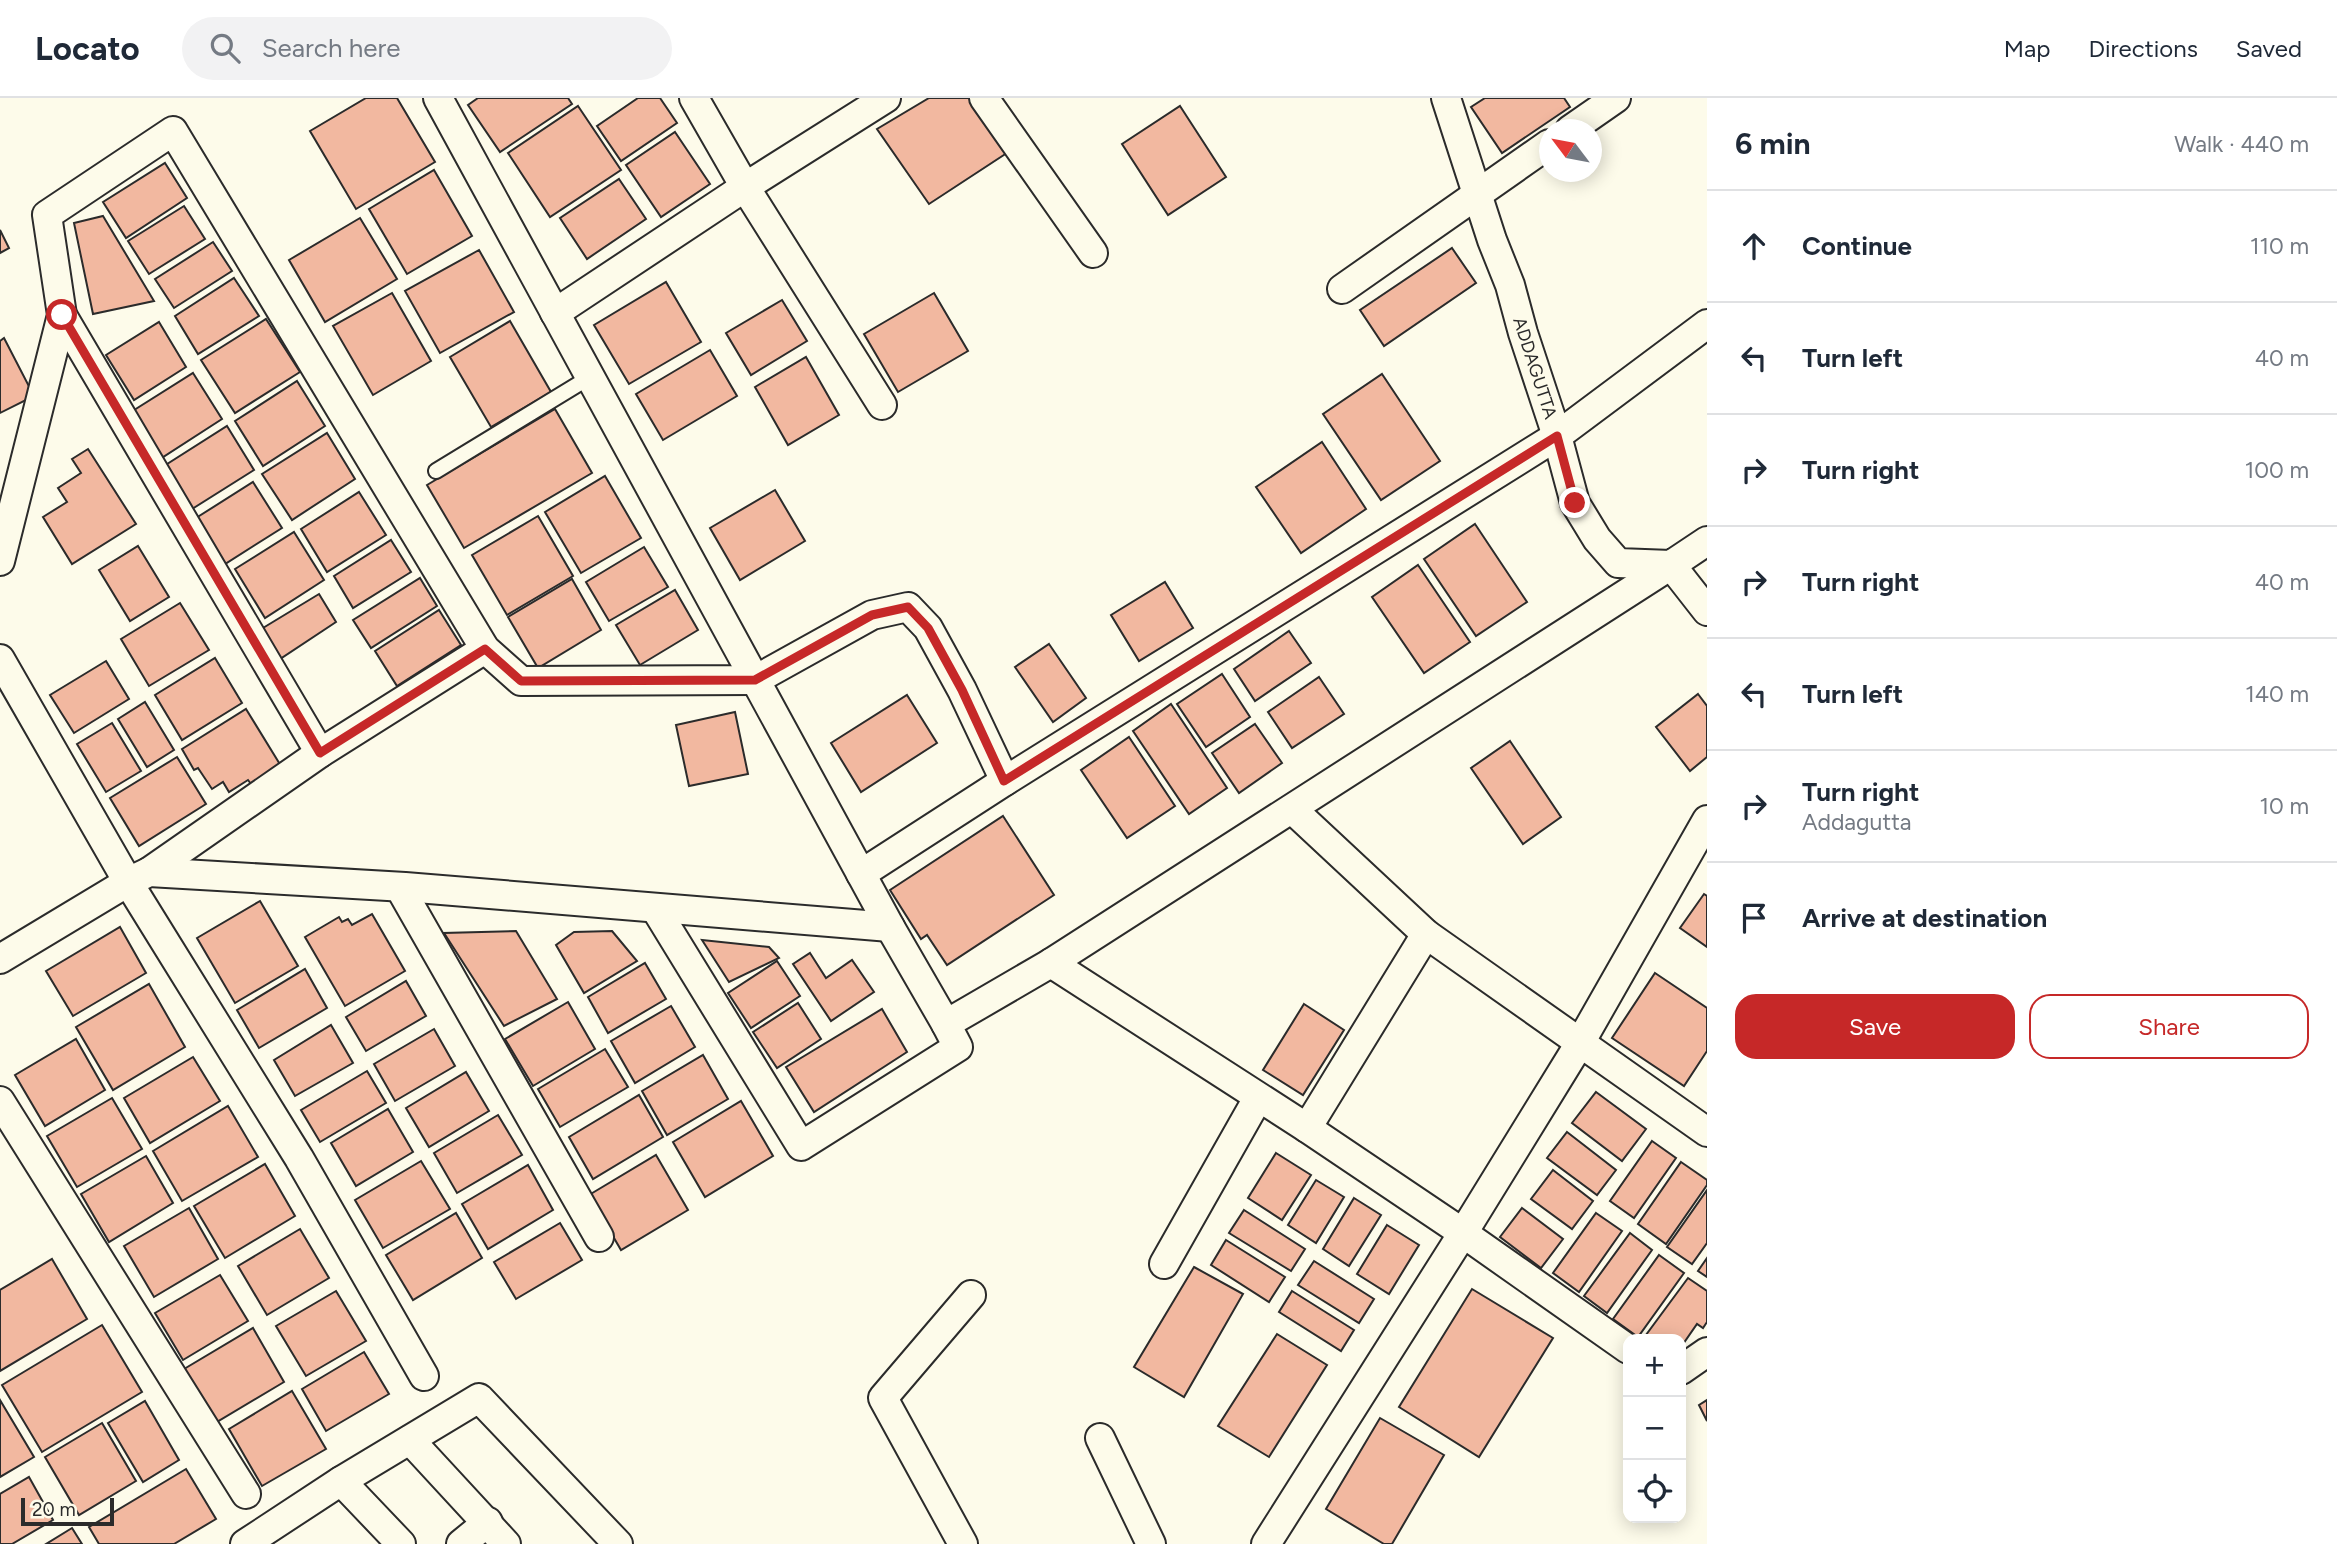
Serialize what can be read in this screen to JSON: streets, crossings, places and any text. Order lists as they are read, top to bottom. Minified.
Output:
{"streets":{"street":["ADDAGUTTA"]},"scale_bar":"20 m","north":"top left","page":{"header":"Locato","search":"Search here","nav":["Map","Directions","Saved"],"heading":["6 min","Walk · 440 m"],"list":[["Continue","110 m"],["Turn left","40 m"],["Turn right","100 m"],["Turn right","40 m"],["Turn left","140 m"],["Turn right","Addagutta","10 m"],"Arrive at destination"],"buttons":["Save","Share"],"map_buttons":["+","−"],"scale":"20 m"}}
